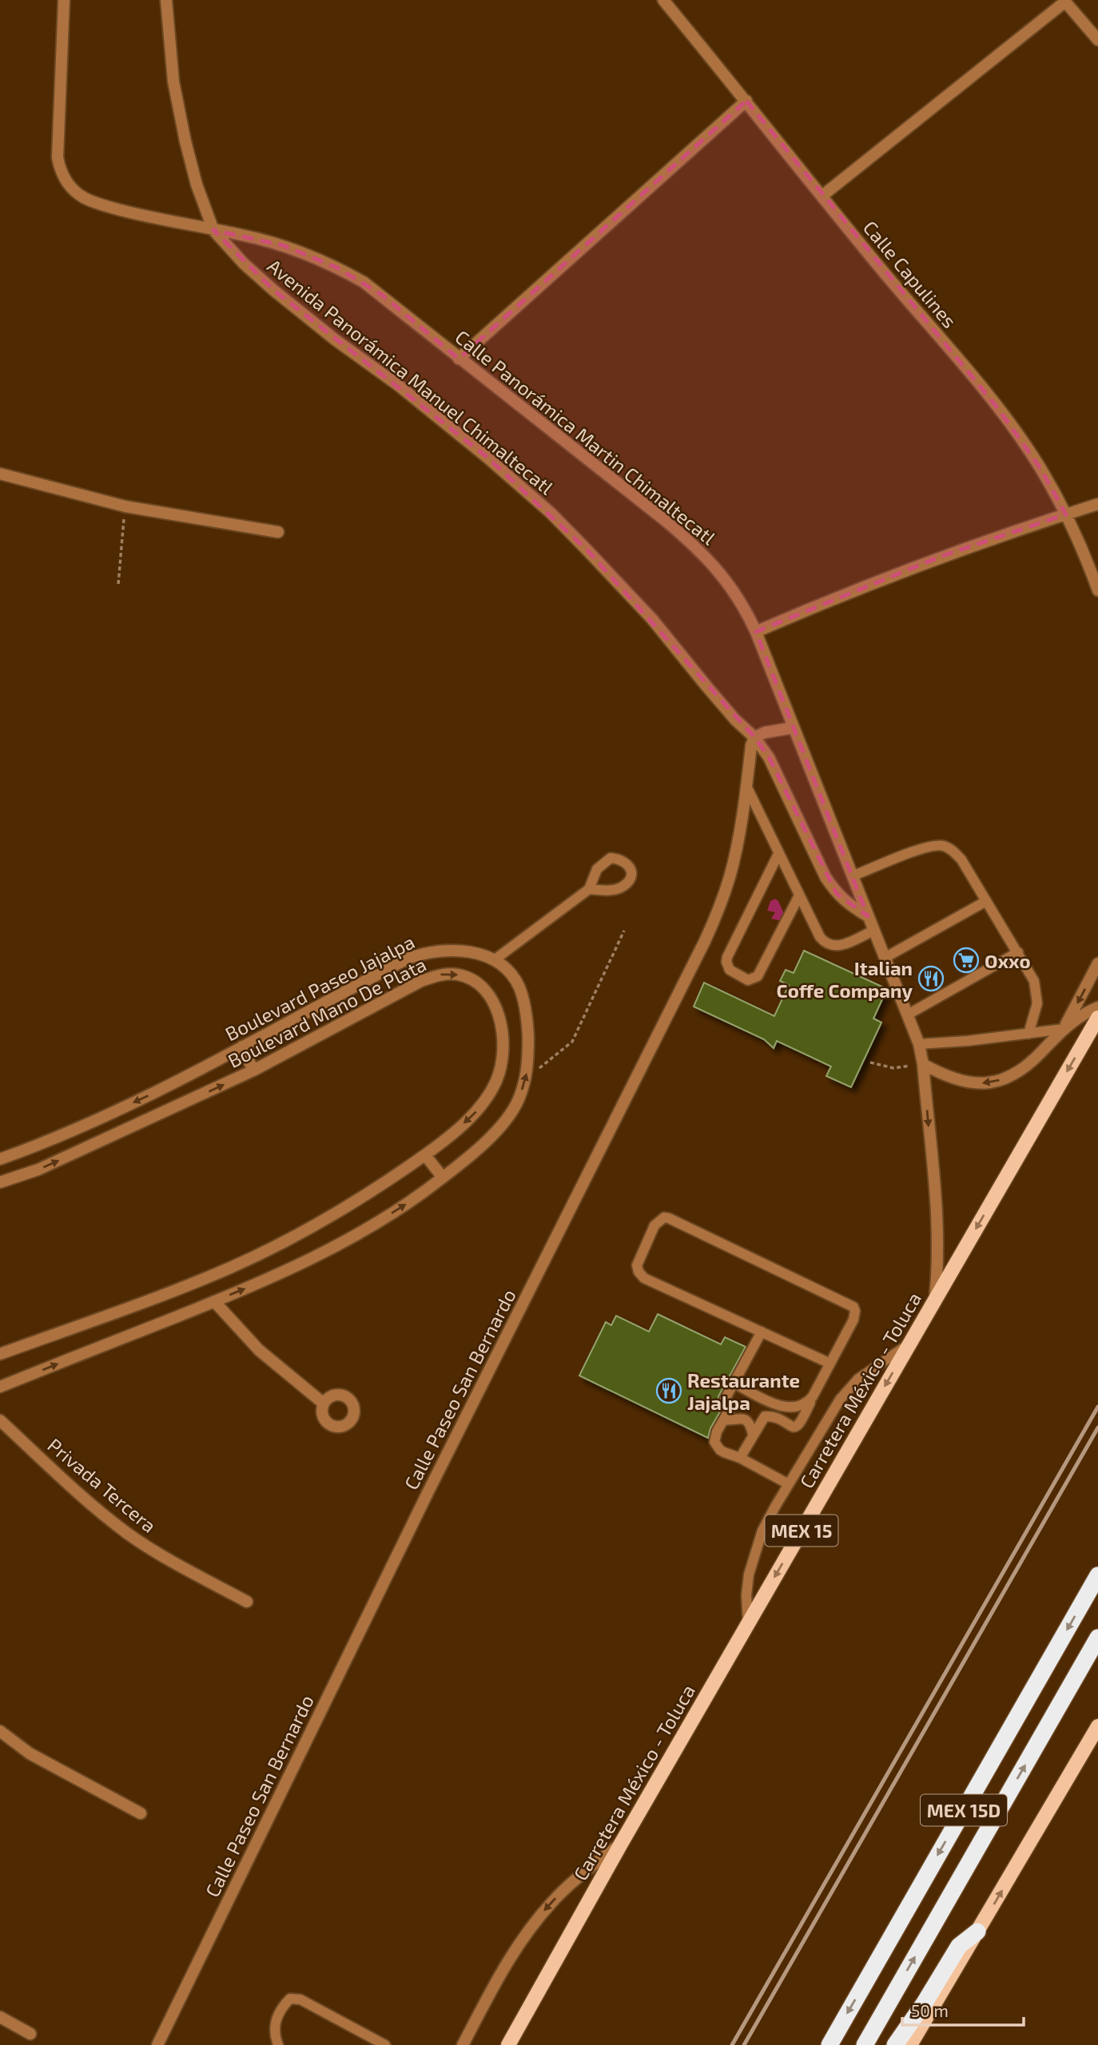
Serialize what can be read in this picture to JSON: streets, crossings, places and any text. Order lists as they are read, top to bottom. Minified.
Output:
{"streets":{"highway":["MEX 15D"],"main road":["Carretera México - Toluca","MEX 15"],"street":["Calle Capulines","Avenida Panorámica Manuel Chimaltecatl","Calle Panorámica Martin Chimaltecatl","Boulevard Paseo Jajalpa","Boulevard Mano De Plata","Calle Paseo San Bernardo","Privada Tercera"]},"crossings":[["Avenida Panorámica Manuel Chimaltecatl","Calle Panorámica Martin Chimaltecatl"],["Avenida Panorámica Manuel Chimaltecatl","Calle Paseo San Bernardo"],["Calle Panorámica Martin Chimaltecatl","Carretera México - Toluca"]],"one_way":["Carretera México - Toluca"],"places":{"supermarket":["Oxxo"],"restaurant":["Italian Coffe Company","Restaurante Jajalpa"]},"scale_bar":"50 m"}
